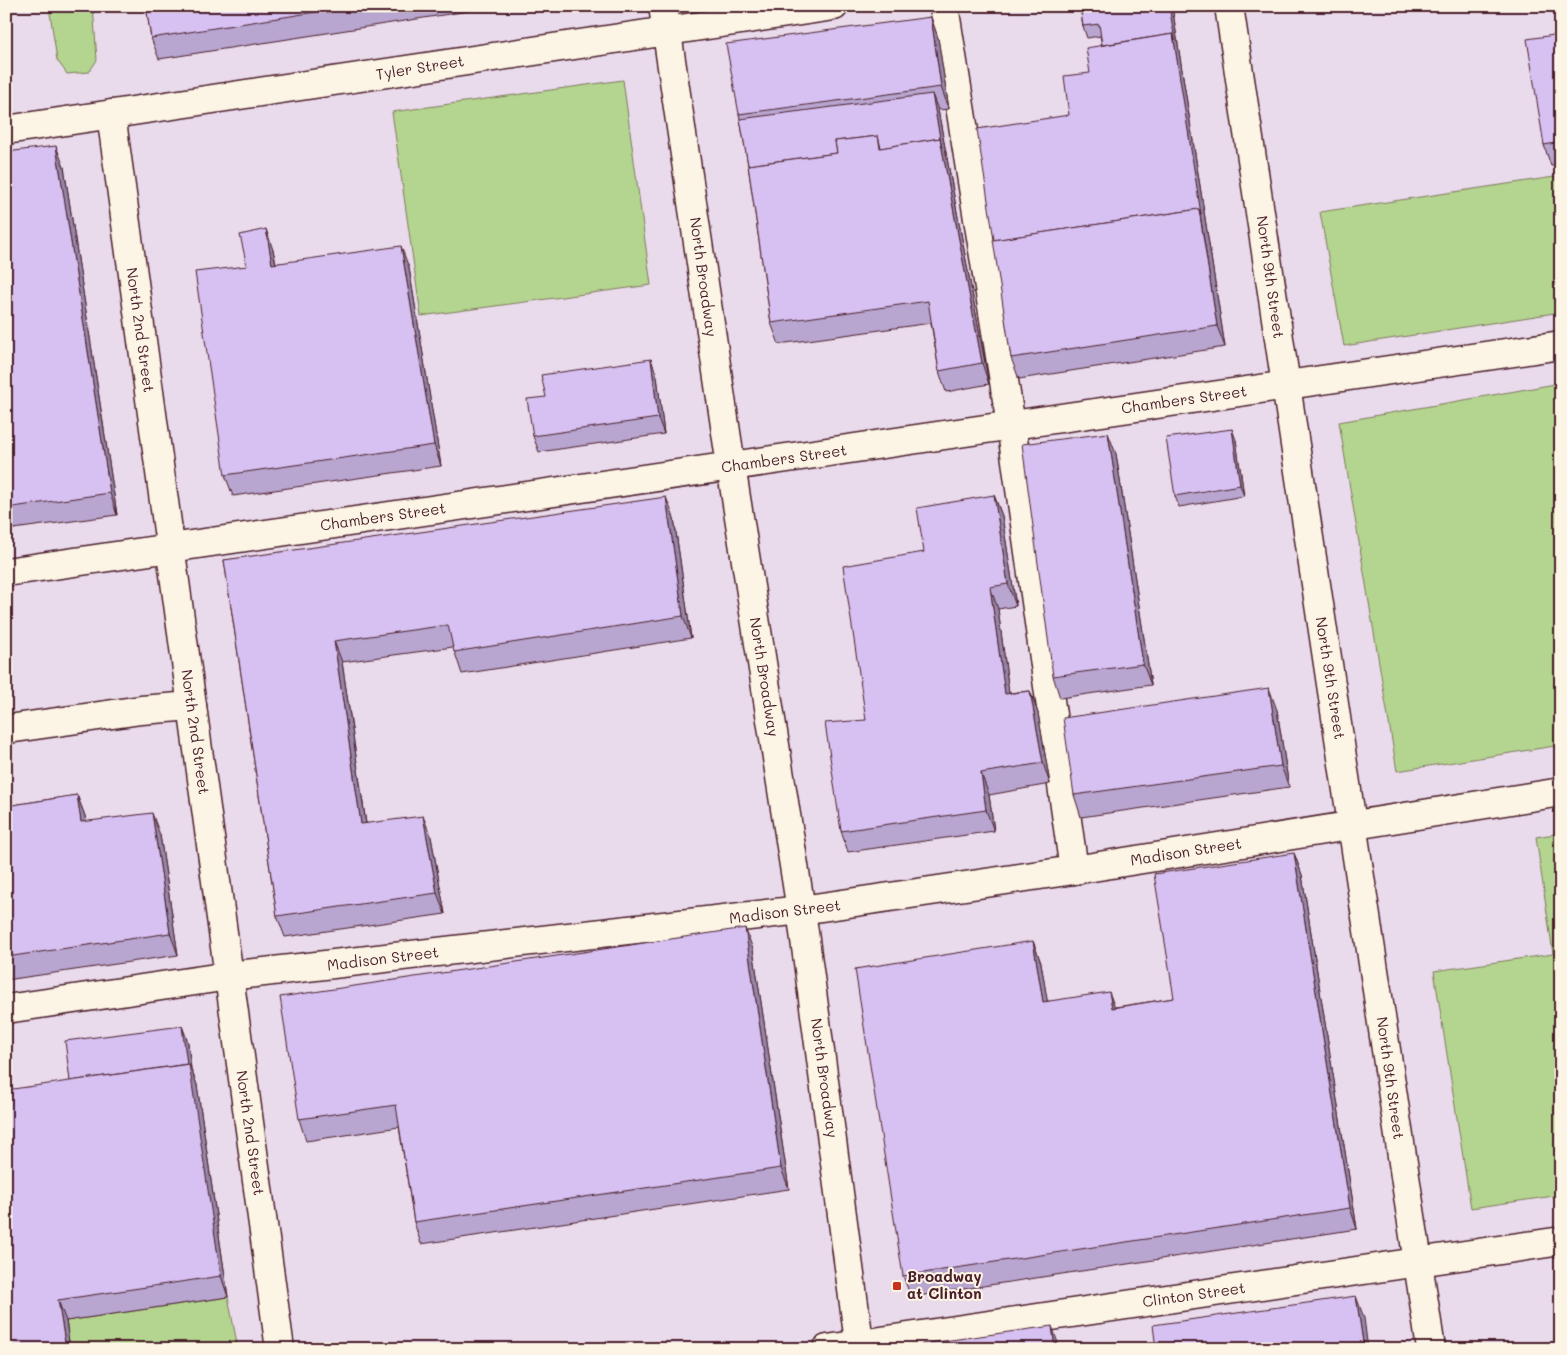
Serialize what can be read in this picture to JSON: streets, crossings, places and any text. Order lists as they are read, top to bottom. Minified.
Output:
{"streets":{"street":["Tyler Street","North Broadway","North 9th Street","North 2nd Street","Chambers Street","Madison Street","Clinton Street"]},"crossings":[["Tyler Street","North Broadway"],["Tyler Street","North 2nd Street"],["North Broadway","Chambers Street"],["North Broadway","Madison Street"],["North Broadway","Clinton Street"],["North 9th Street","Chambers Street"],["North 9th Street","Madison Street"],["North 9th Street","Clinton Street"],["North 2nd Street","Chambers Street"],["North 2nd Street","Madison Street"]],"places":{"transit":["Broadway at Clinton"]}}
